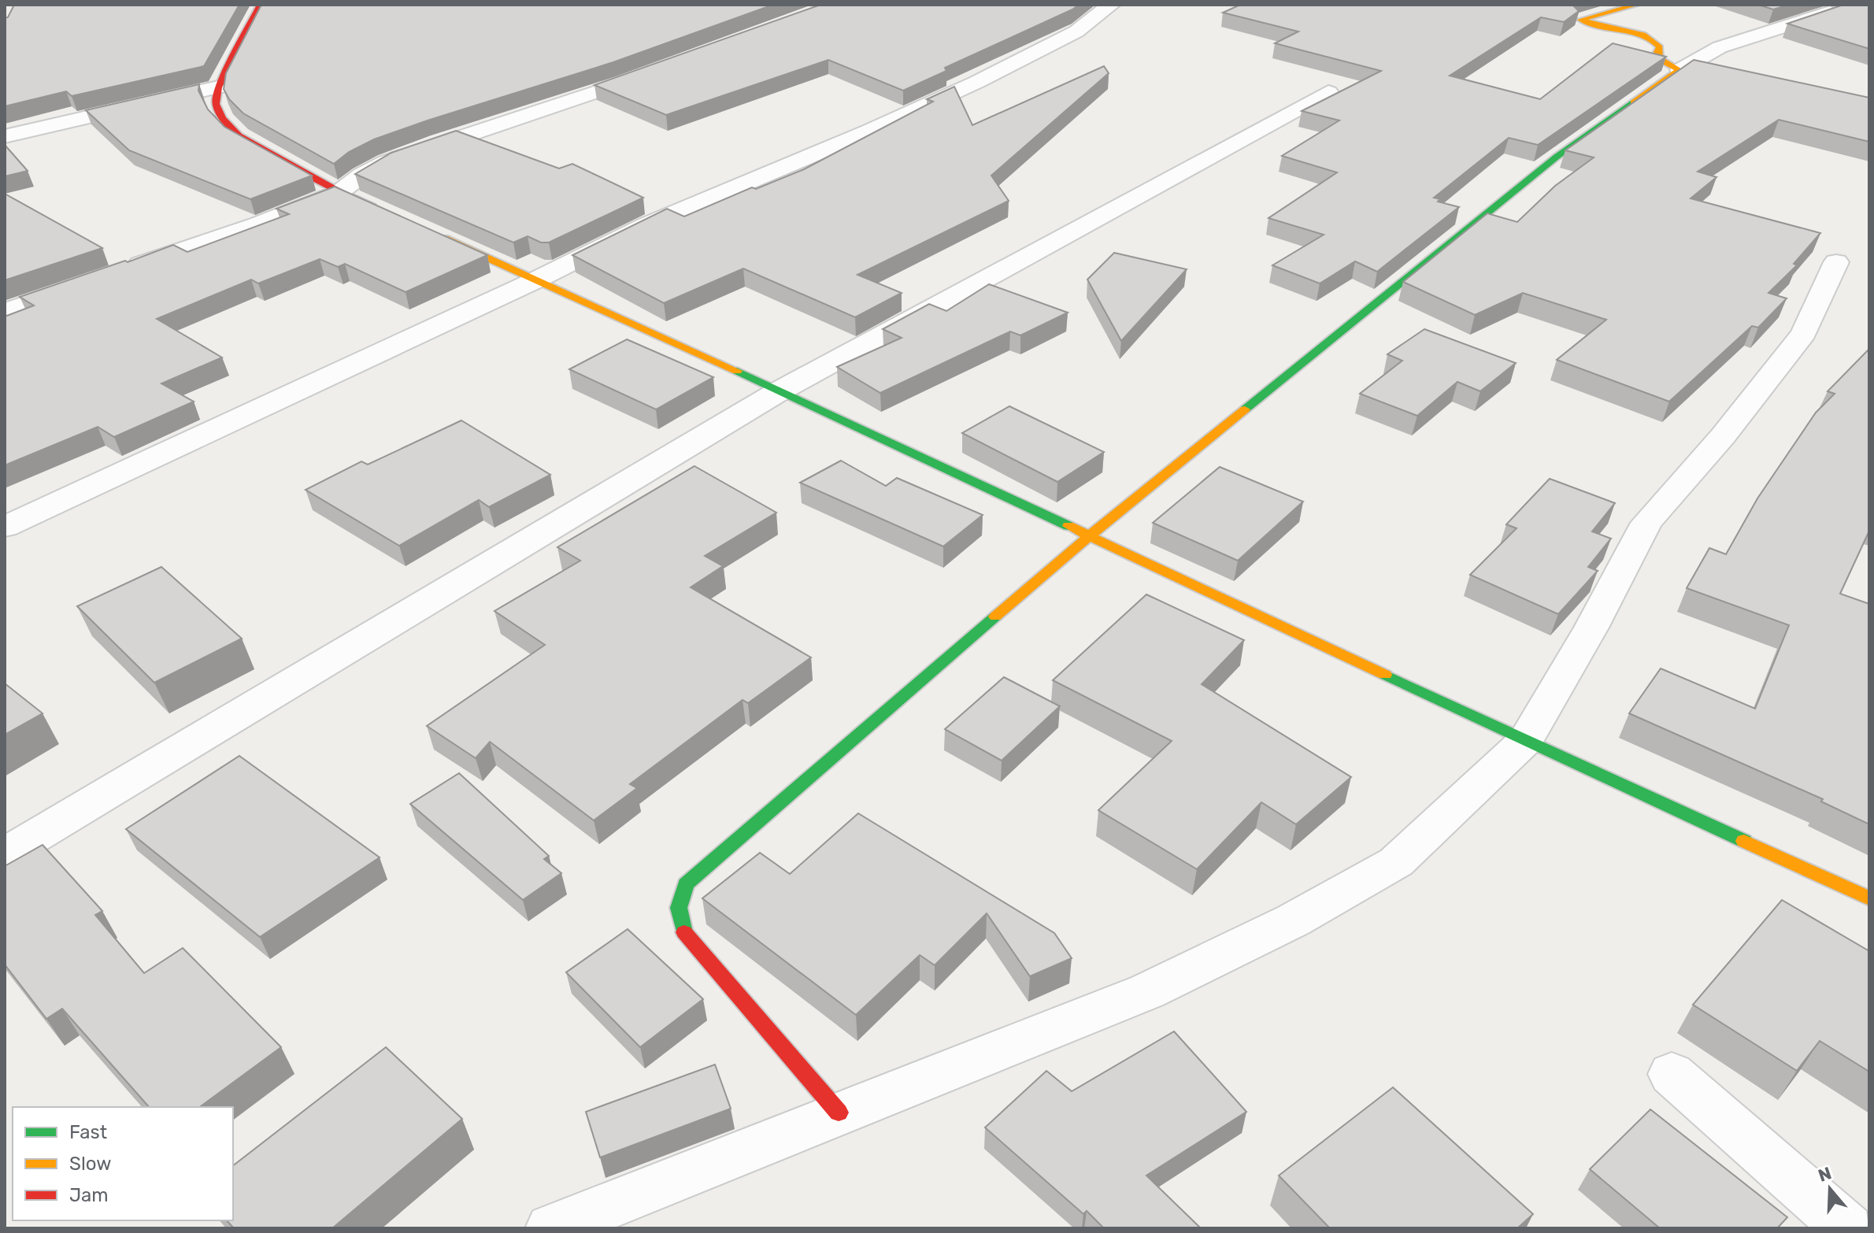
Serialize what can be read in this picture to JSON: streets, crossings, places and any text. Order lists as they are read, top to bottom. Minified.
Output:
{"legend":["Fast","Slow","Jam"],"north":"top"}
